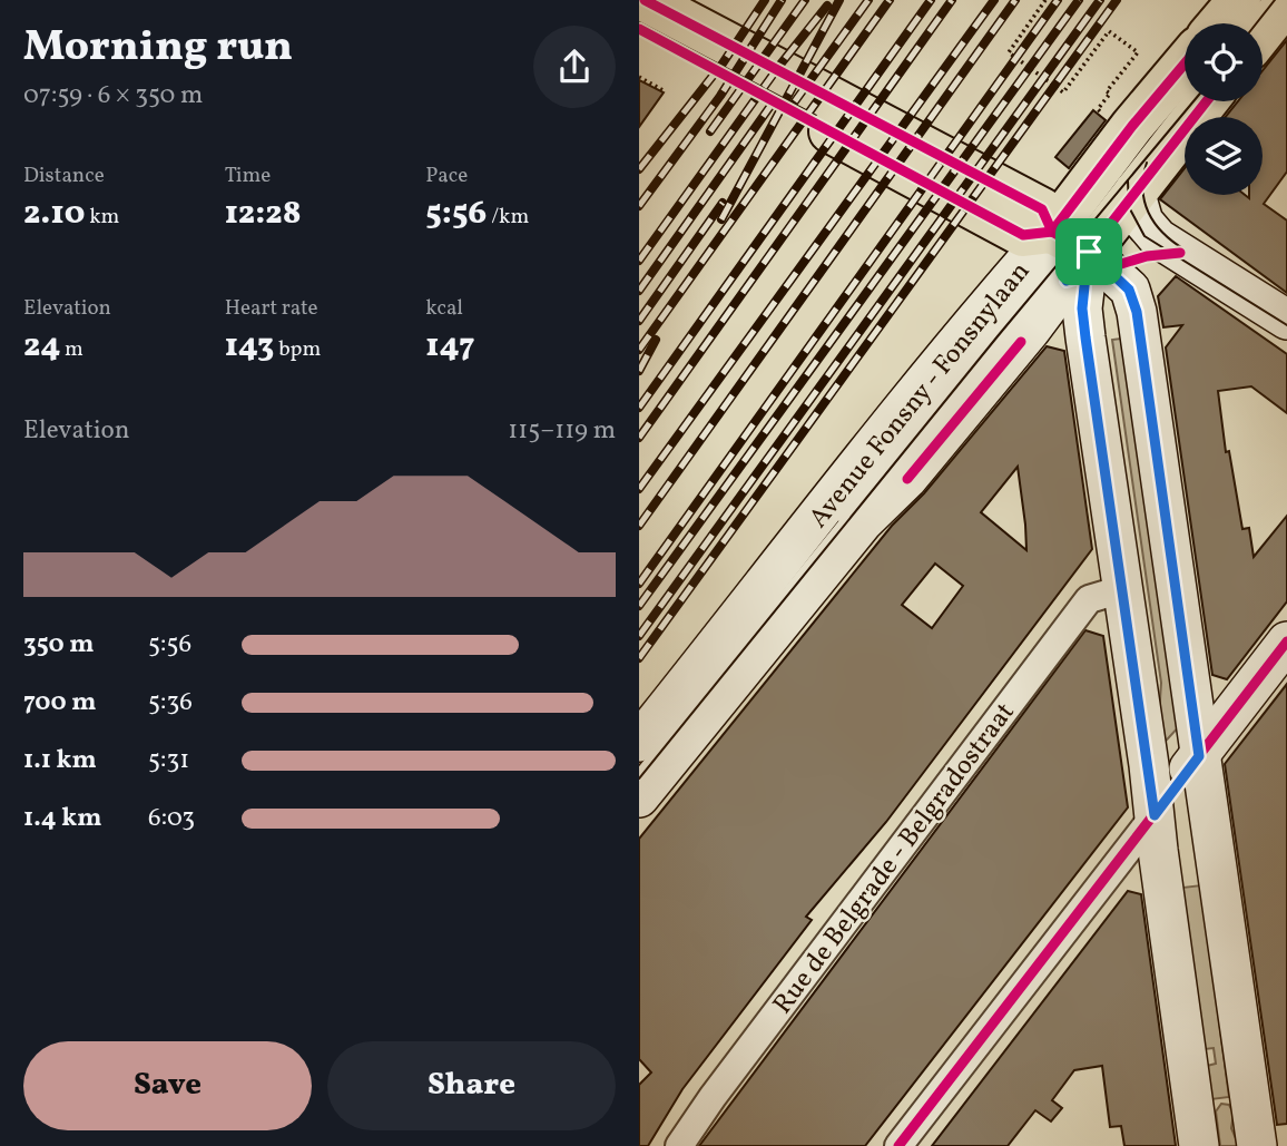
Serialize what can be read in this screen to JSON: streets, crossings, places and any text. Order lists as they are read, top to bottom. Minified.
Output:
{"streets":{"main road":["Avenue Fonsny - Fonsnylaan"],"street":["Rue de Belgrade - Belgradostraat"]},"page":{"heading":["Morning run","07:59 · 6 × 350 m"],"stats":[["Distance","2.10 km"],["Time","12:28"],["Pace","5:56 /km"],["Elevation","24 m"],["Heart rate","143 bpm"],["kcal","147"]],"chart":["Elevation","115–119 m"],"list":[{"name":"350 m","note":"5:56"},{"name":"700 m","note":"5:36"},{"name":"1.1 km","note":"5:31"},{"name":"1.4 km","note":"6:03"}],"buttons":["Save","Share"]}}
